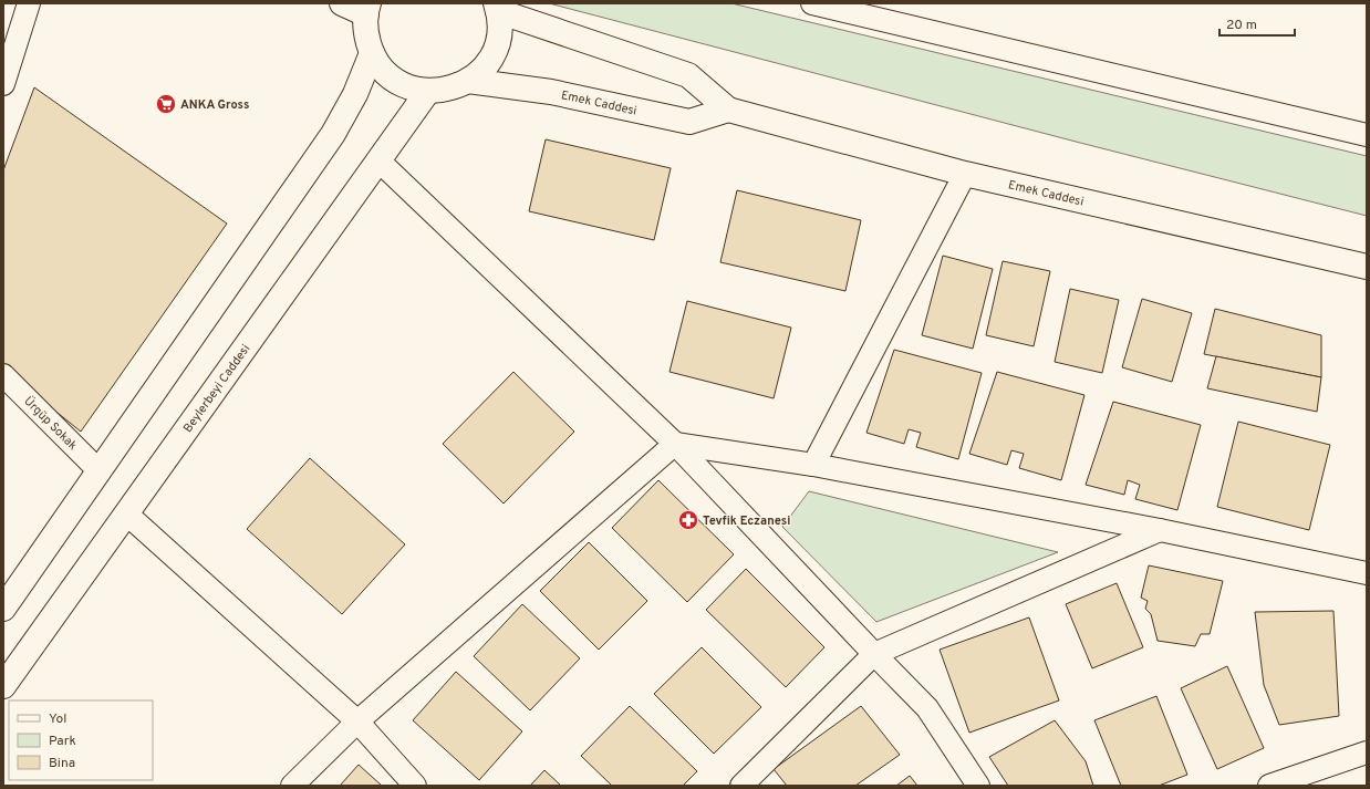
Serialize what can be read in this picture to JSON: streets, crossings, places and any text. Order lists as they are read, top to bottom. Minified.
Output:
{"streets":{"street":["Emek Caddesi","Beylerbeyi Caddesi","Ürgüp Sokak"]},"crossings":[["Emek Caddesi","Beylerbeyi Caddesi"]],"places":{"supermarket":["ANKA Gross"],"pharmacy":["Tevfik Eczanesi"]},"legend":["Yol","Park","Bina"],"scale_bar":"20 m"}
